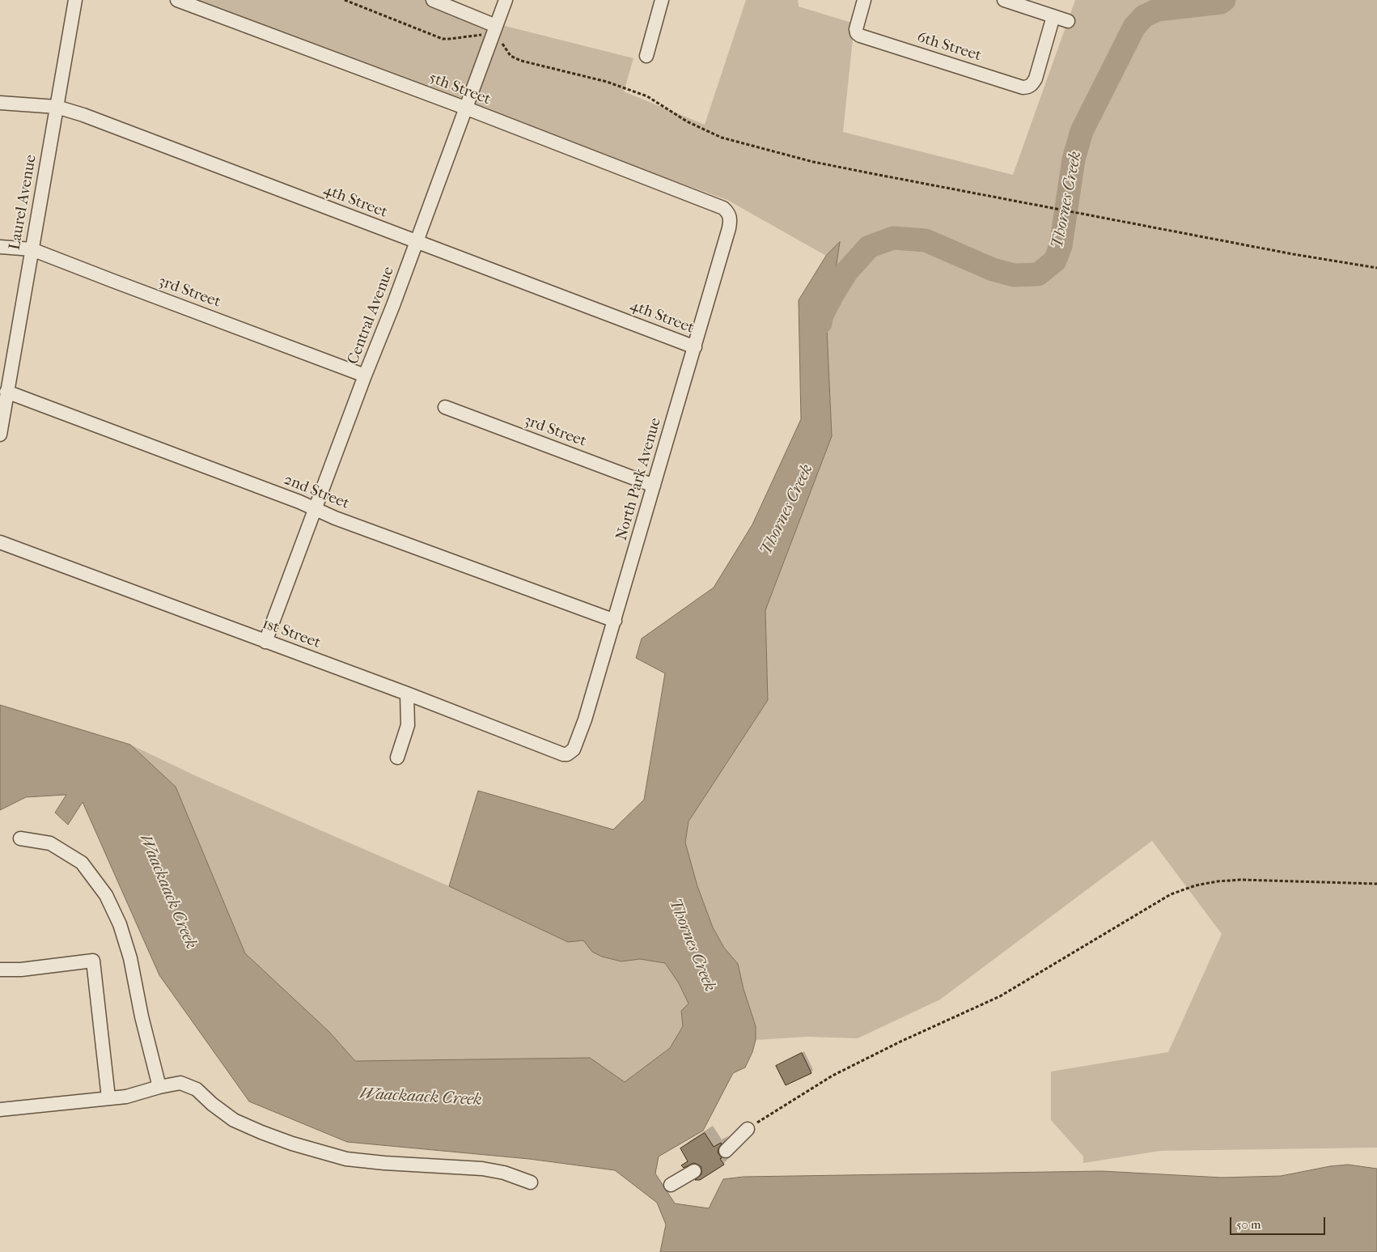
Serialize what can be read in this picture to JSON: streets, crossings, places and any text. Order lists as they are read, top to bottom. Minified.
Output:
{"streets":{"street":["6th Street","5th Street","4th Street","Laurel Avenue","3rd Street","Central Avenue","North Park Avenue","2nd Street","1st Street"]},"crossings":[["5th Street","Central Avenue"],["5th Street","North Park Avenue"],["4th Street","Laurel Avenue"],["4th Street","Central Avenue"],["4th Street","North Park Avenue"],["Laurel Avenue","3rd Street"],["Laurel Avenue","2nd Street"],["3rd Street","Central Avenue"],["3rd Street","North Park Avenue"],["Central Avenue","2nd Street"],["Central Avenue","1st Street"],["North Park Avenue","2nd Street"],["North Park Avenue","1st Street"]],"water":["Thornes Creek","Waackaack Creek"],"scale_bar":"50 m"}
